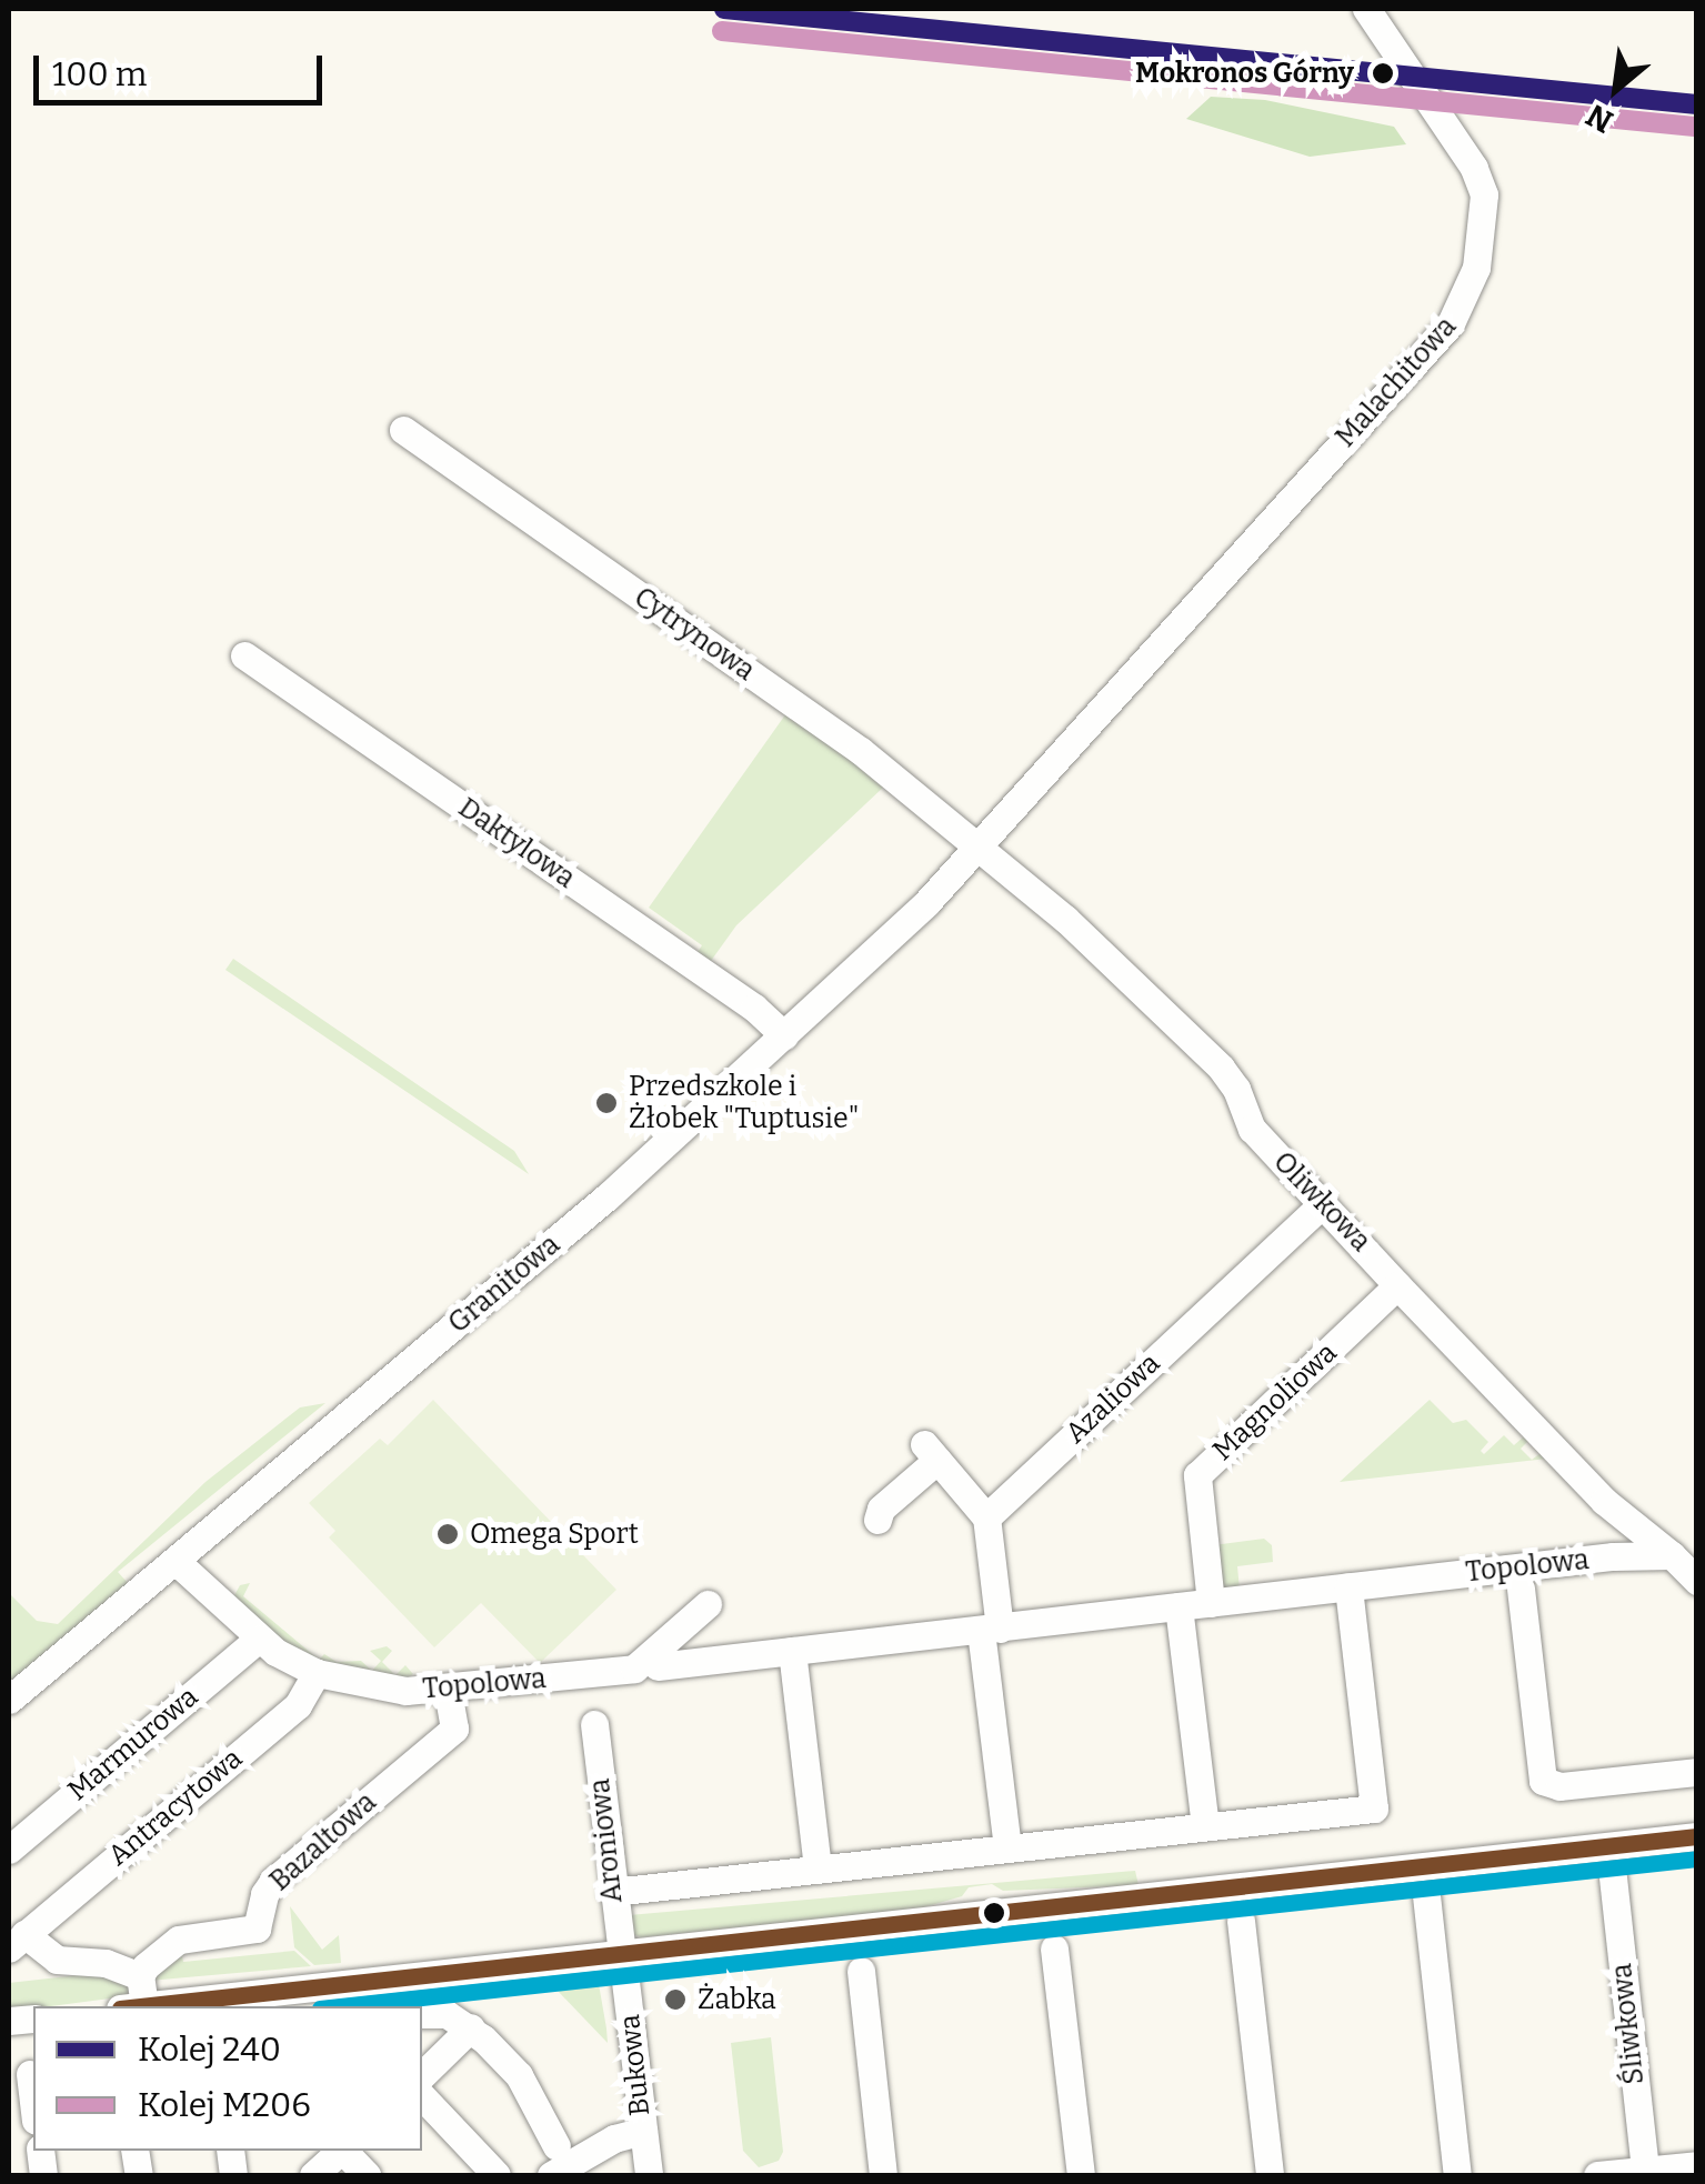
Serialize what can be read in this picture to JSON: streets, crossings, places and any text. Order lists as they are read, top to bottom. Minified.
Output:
{"streets":{"street":["Malachitowa","Cytrynowa","Daktylowa","Oliwkowa","Granitowa","Azaliowa","Magnoliowa","Topolowa","Marmurowa","Antracytowa","Aroniowa","Bazaltowa","Śliwkowa","Bukowa"]},"crossings":[["Malachitowa","Cytrynowa"],["Malachitowa","Oliwkowa"],["Malachitowa","Granitowa"],["Cytrynowa","Oliwkowa"],["Cytrynowa","Granitowa"],["Daktylowa","Granitowa"],["Oliwkowa","Granitowa"],["Oliwkowa","Azaliowa"],["Oliwkowa","Magnoliowa"],["Oliwkowa","Topolowa"],["Granitowa","Topolowa"],["Magnoliowa","Topolowa"],["Topolowa","Marmurowa"],["Topolowa","Antracytowa"],["Topolowa","Bazaltowa"],["Antracytowa","Bazaltowa"],["Aroniowa","Bukowa"]],"places":["Mokronos Górny","Przedszkole i Żłobek \"Tuptusie\"","Omega Sport","Żabka"],"lines":["rail line 240","rail line M206"],"legend":["Kolej 240","Kolej M206"],"scale_bar":"100 m","north":"bottom left"}
